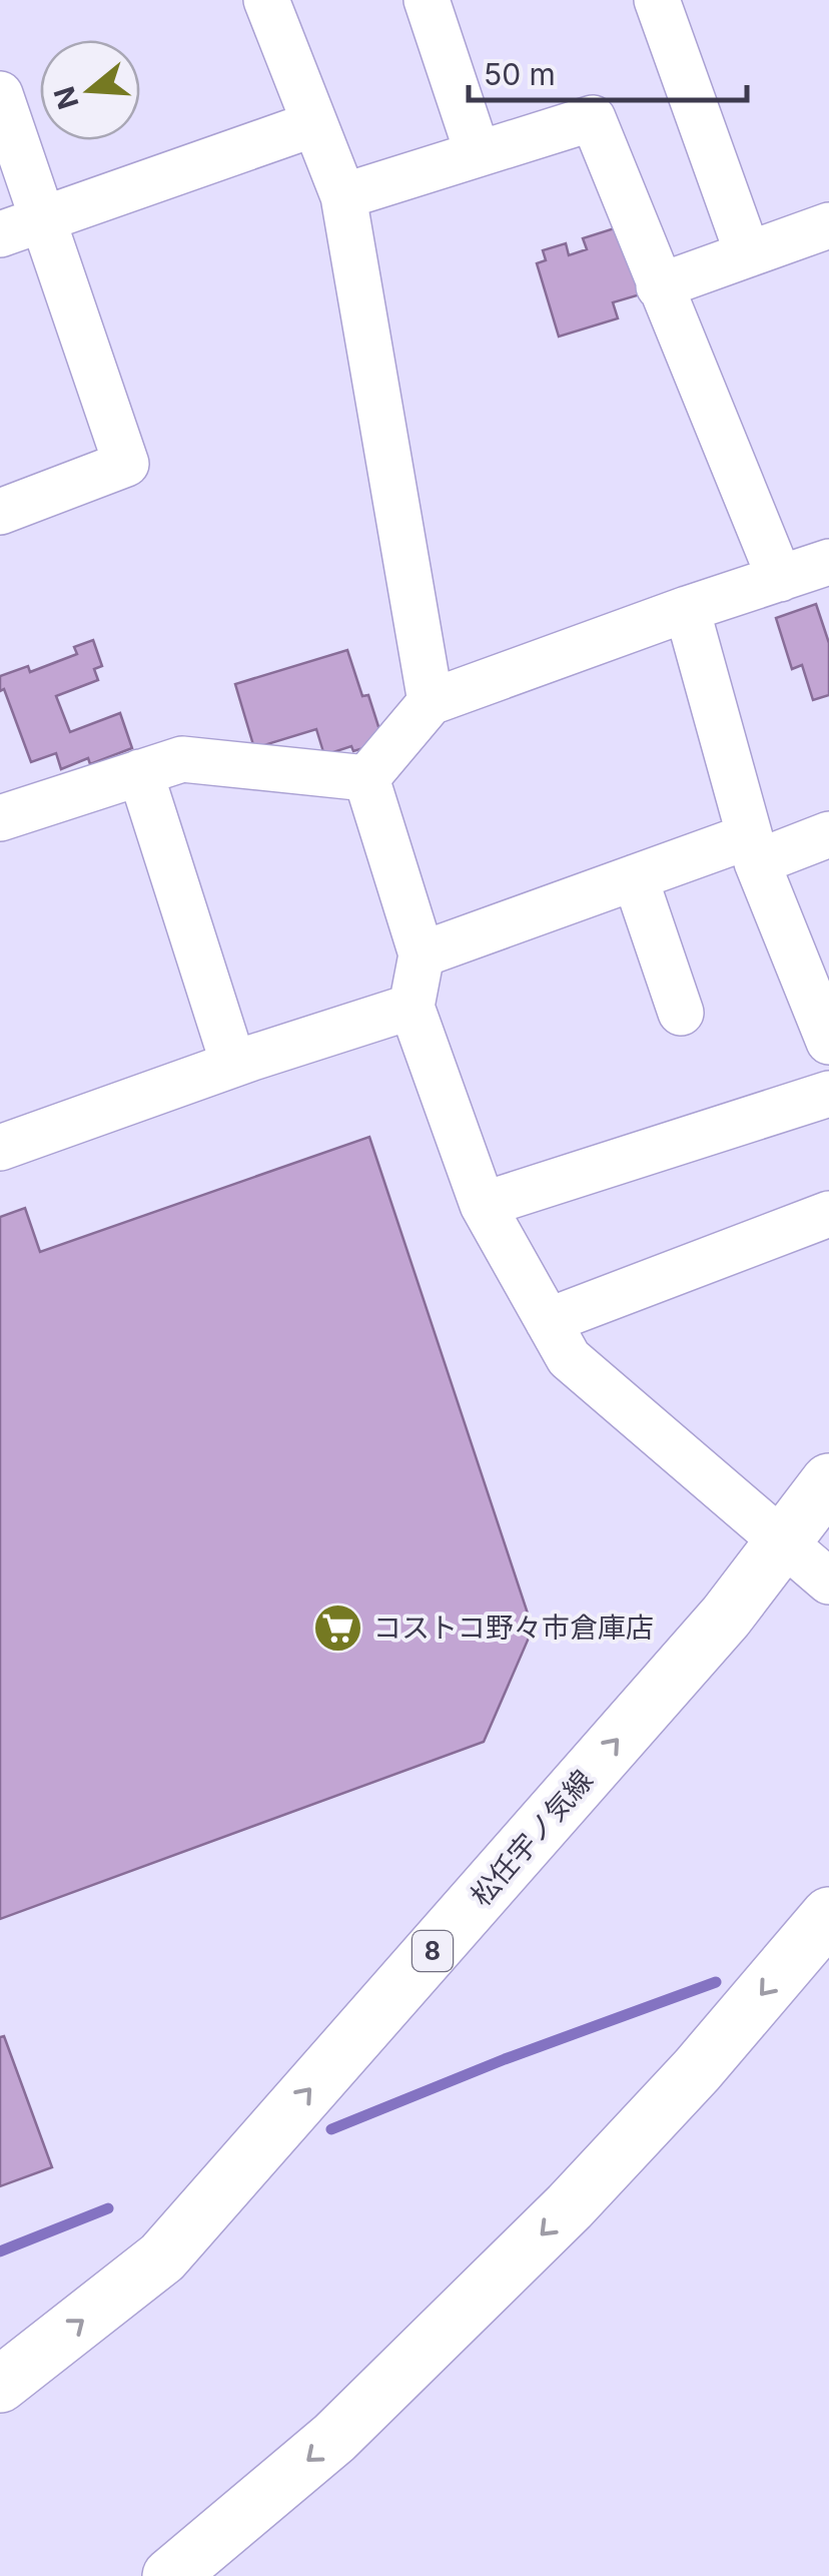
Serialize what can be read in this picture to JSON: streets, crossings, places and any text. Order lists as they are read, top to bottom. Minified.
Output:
{"streets":{"main road":["松任宇ノ気線","8"]},"places":{"supermarket":["コストコ野々市倉庫店"]},"scale_bar":"50 m","north":"left"}
